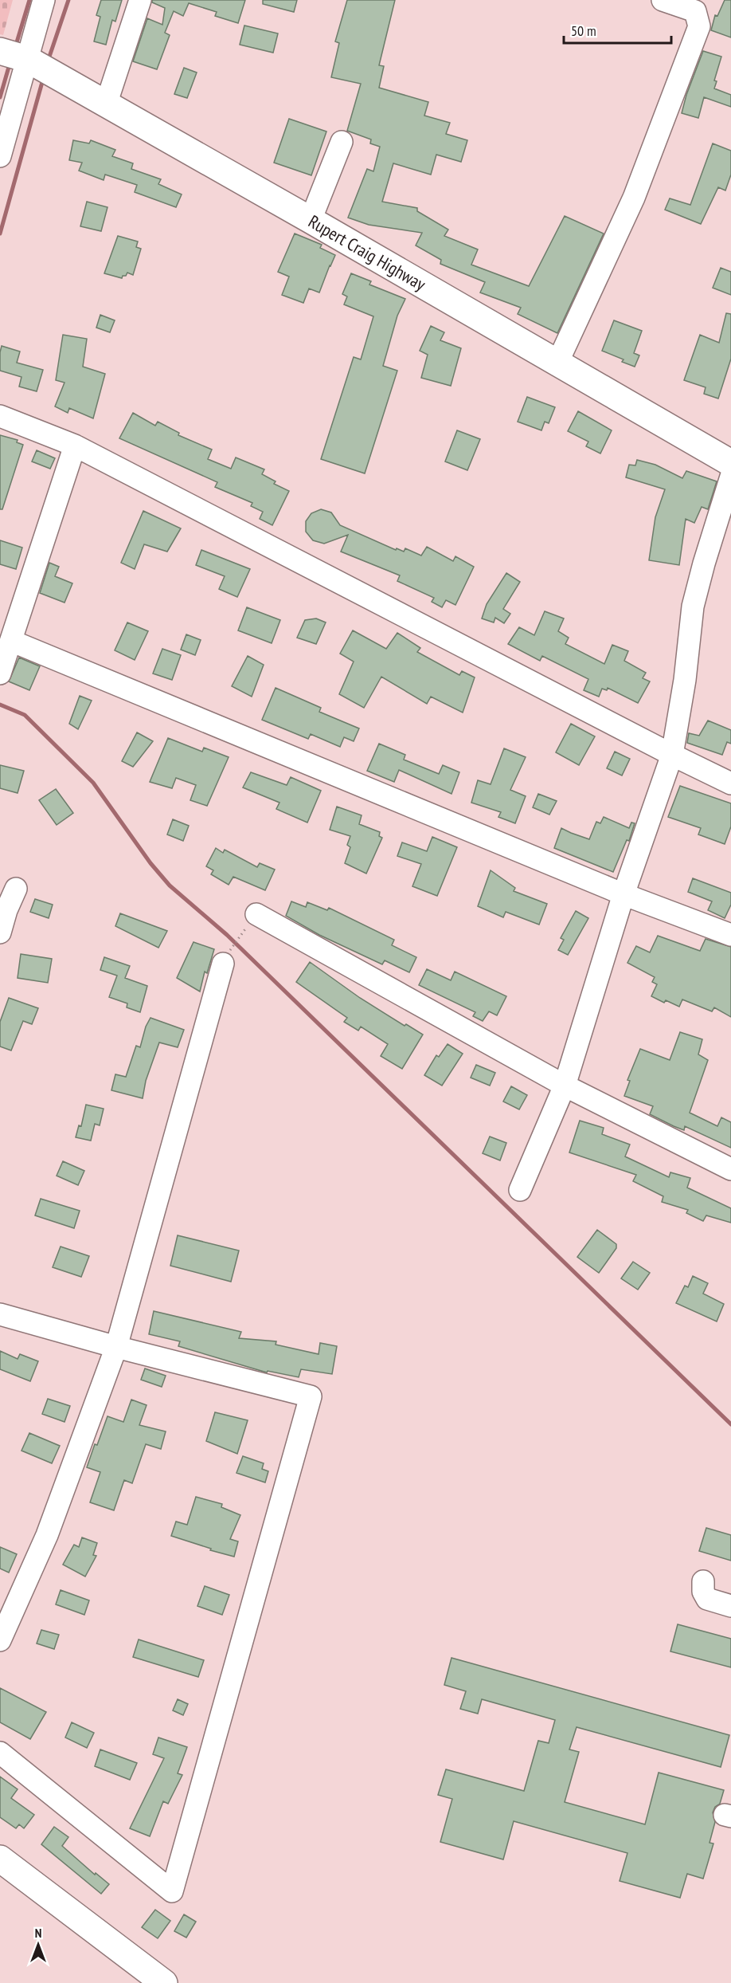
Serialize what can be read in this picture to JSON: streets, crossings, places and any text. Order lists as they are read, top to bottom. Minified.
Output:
{"streets":{"main road":["Rupert Craig Highway"]},"scale_bar":"50 m","north":"top"}
